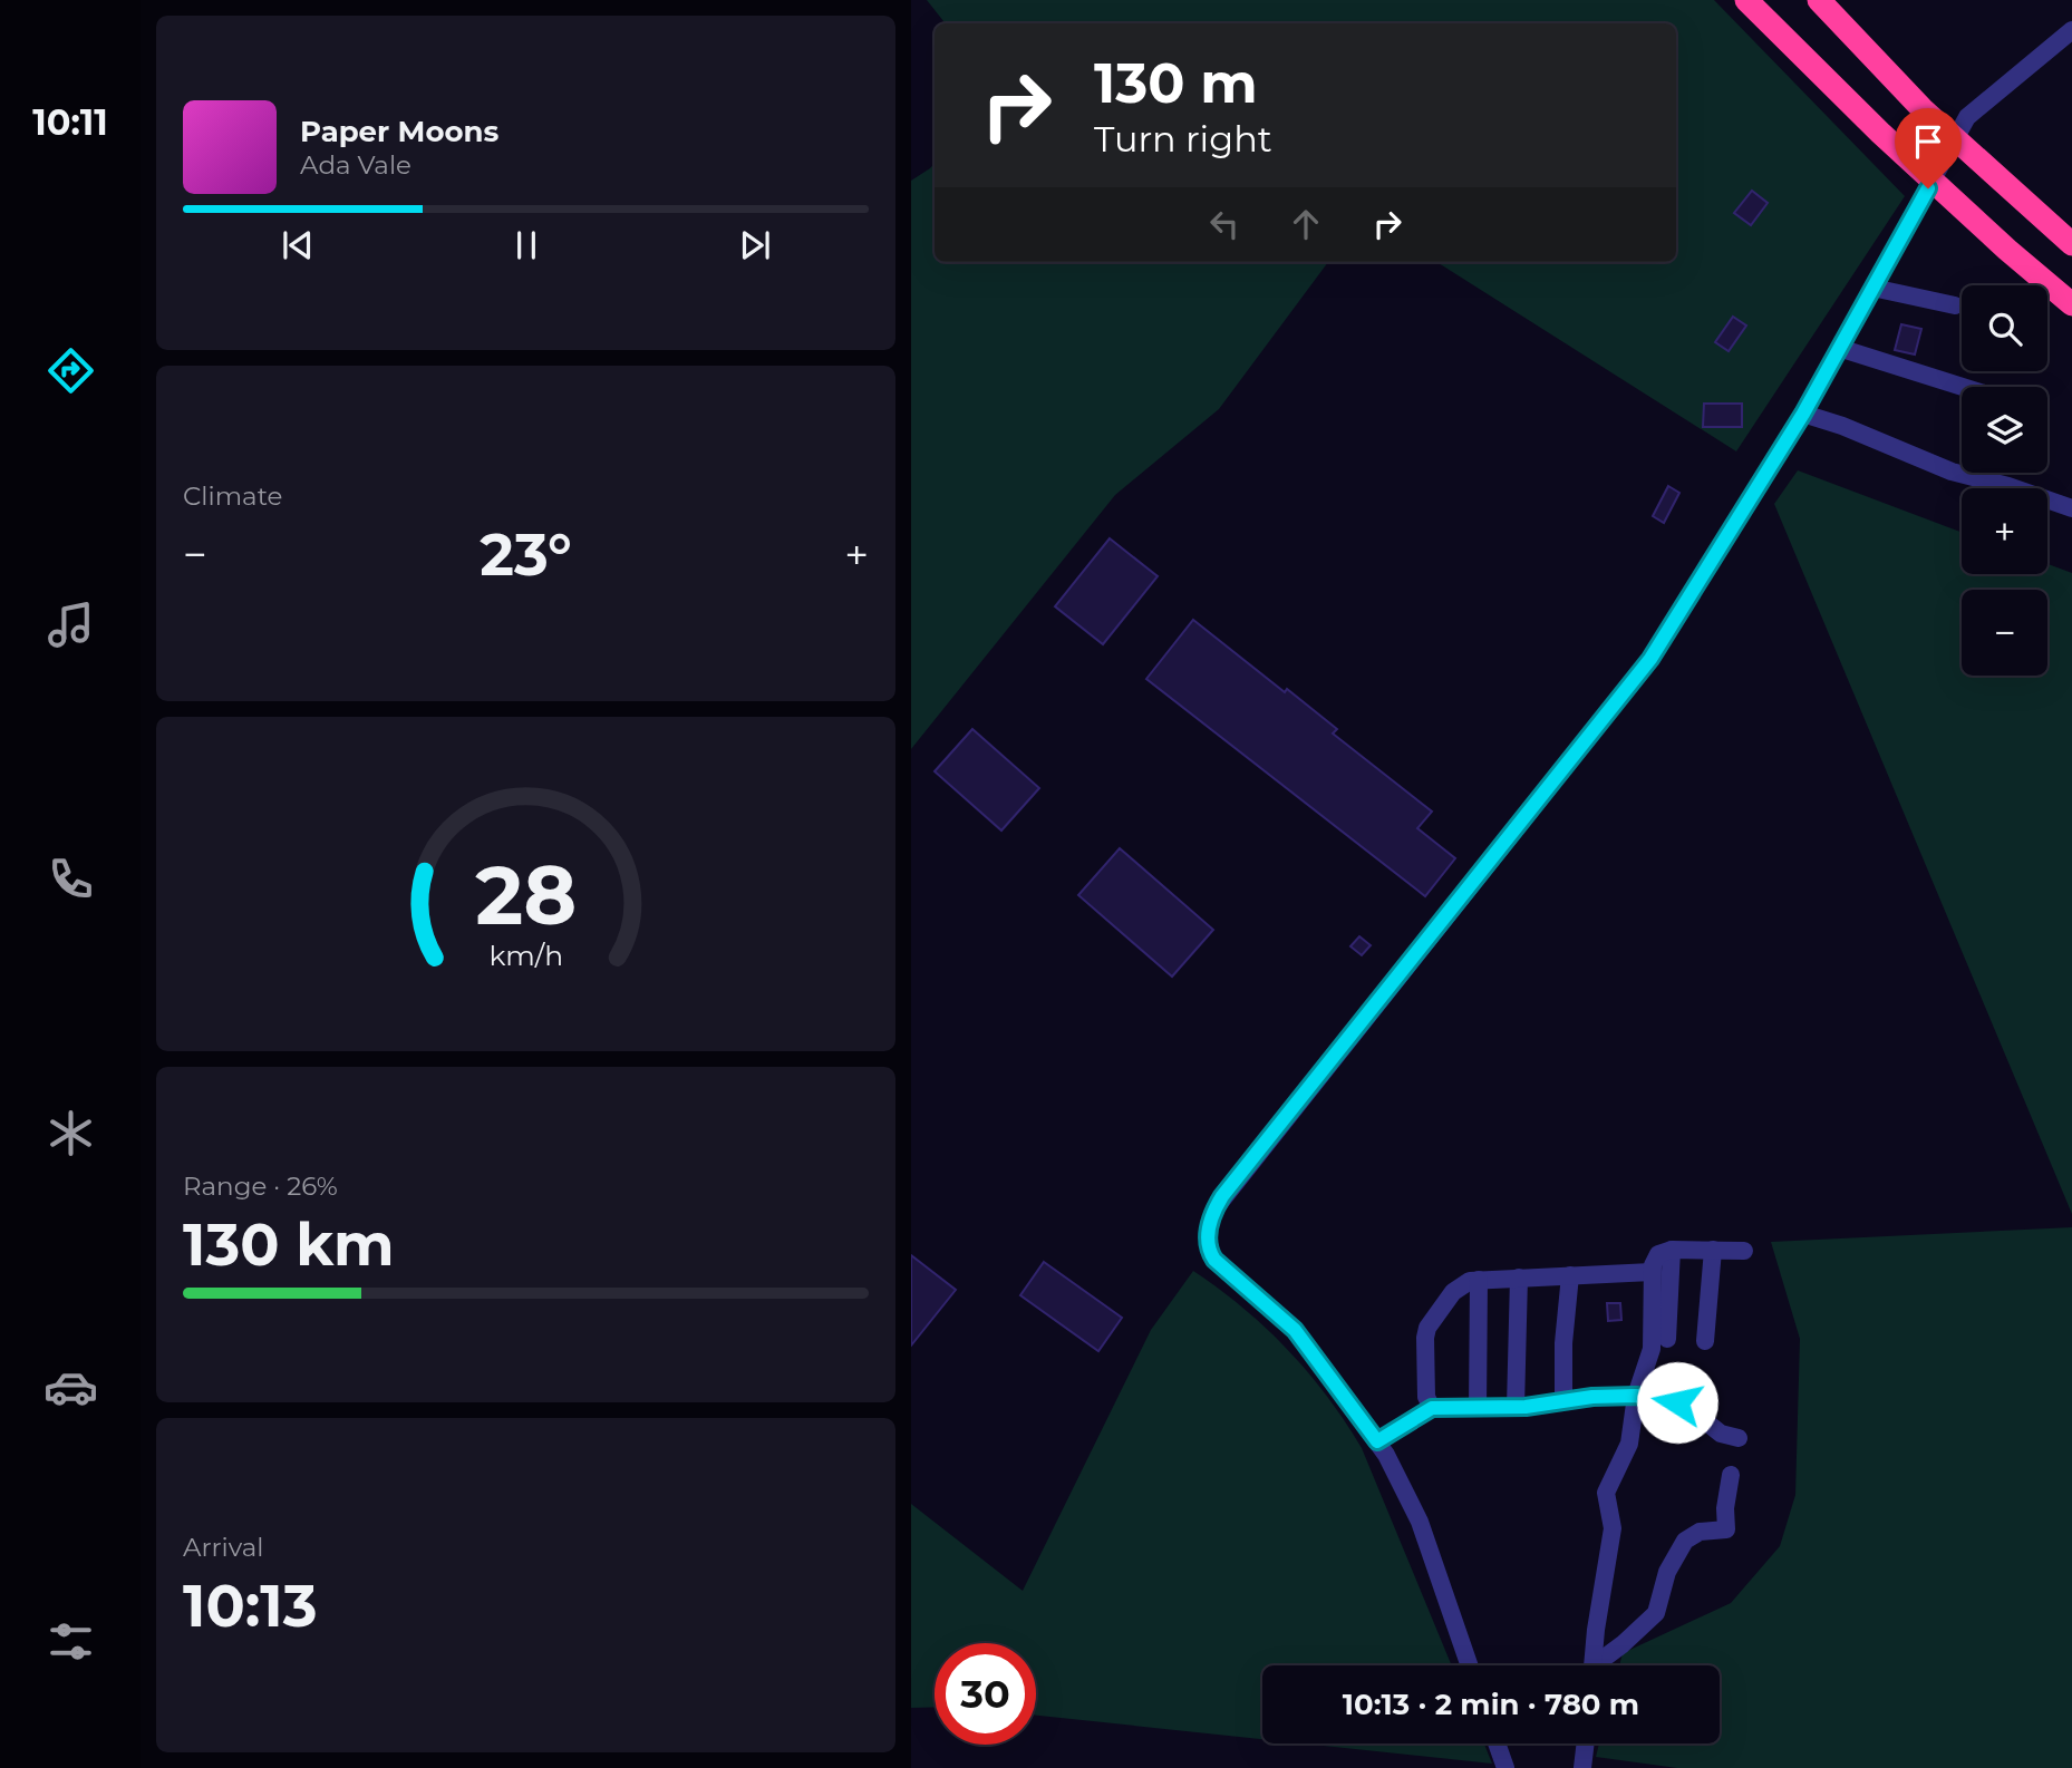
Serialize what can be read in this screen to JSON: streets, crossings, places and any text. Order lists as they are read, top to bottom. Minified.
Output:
{"page":{"tabs":"10:11","turn":["130 m","Turn right"],"song":["Paper Moons","Ada Vale"],"map_buttons":["+","−"],"tile":["Climate",["Range · 26%","130 km"],["Arrival","10:13"]],"heat":["−","23°","+"],"limit":"30","trip":"10:13 · 2 min · 780 m","gauge":["28","km/h"]}}
